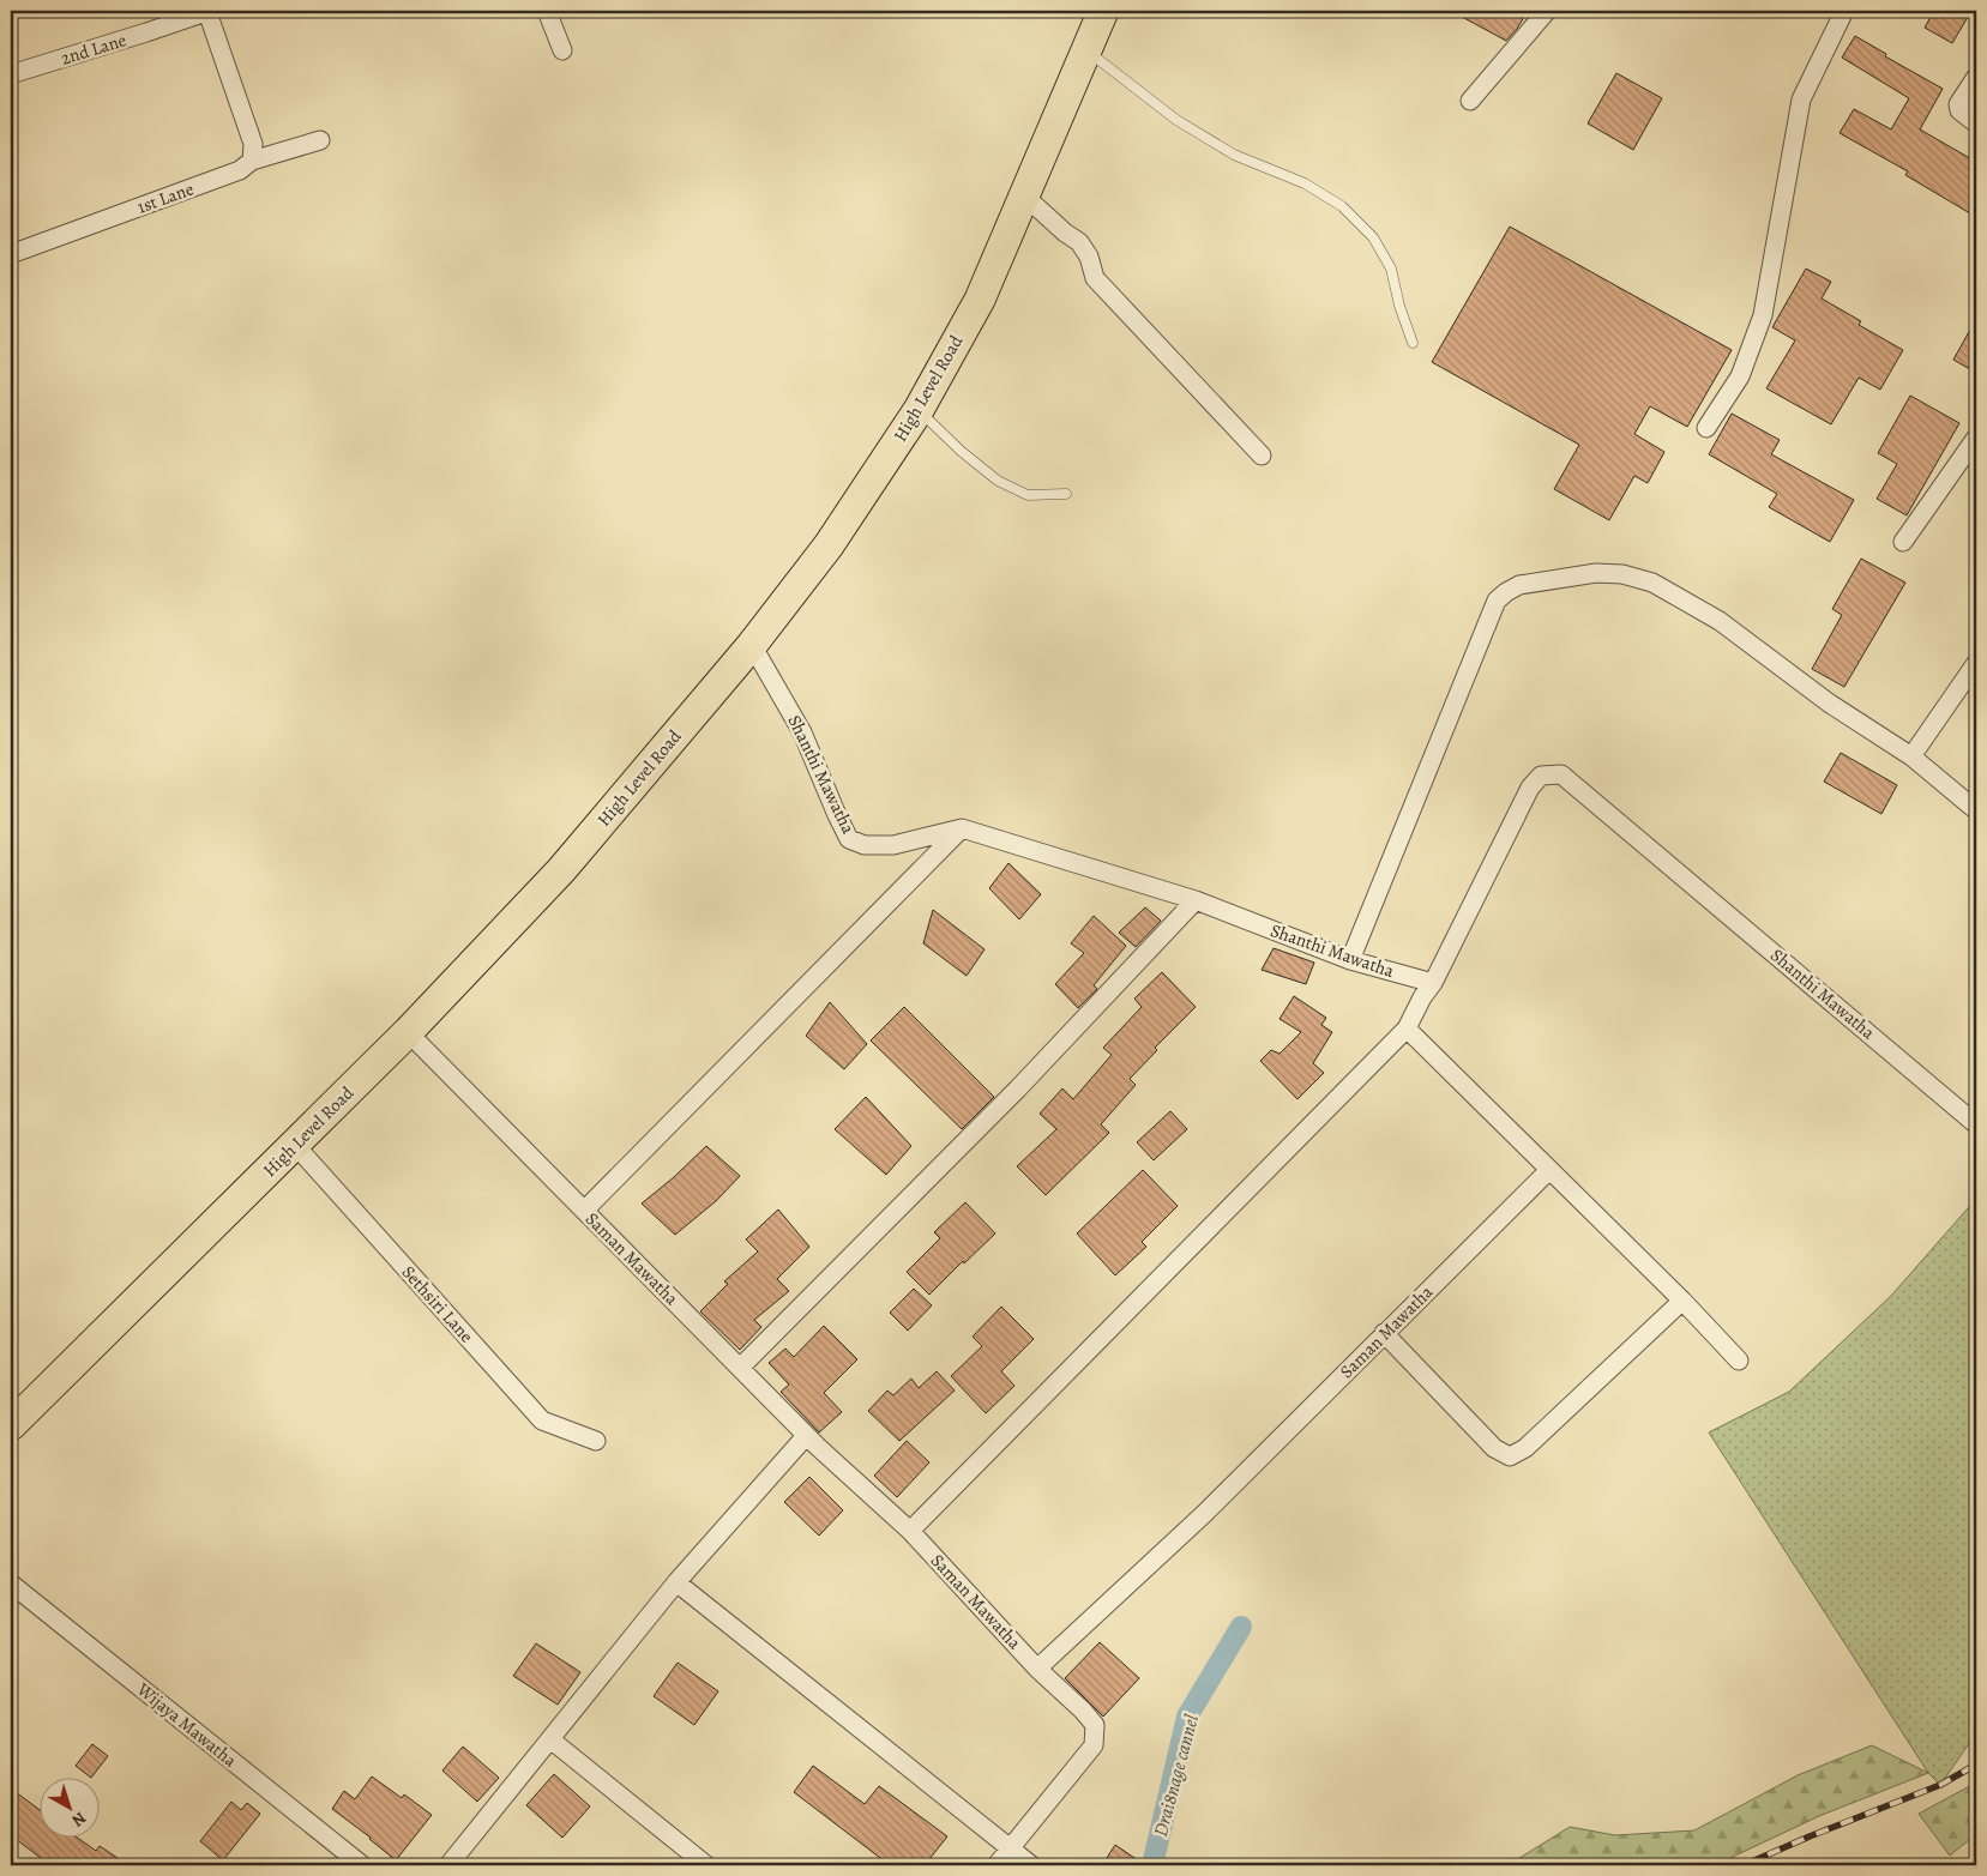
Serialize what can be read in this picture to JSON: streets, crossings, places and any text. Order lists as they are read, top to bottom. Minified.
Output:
{"streets":{"highway":["High Level Road"],"street":["2nd Lane","1st Lane","Shanthi Mawatha","Saman Mawatha","Sethsiri Lane","Wijaya Mawatha"]},"crossings":[["High Level Road","Shanthi Mawatha"],["High Level Road","Saman Mawatha"],["High Level Road","Sethsiri Lane"]],"water":["Drai8nage cannel"],"north":"bottom right"}
